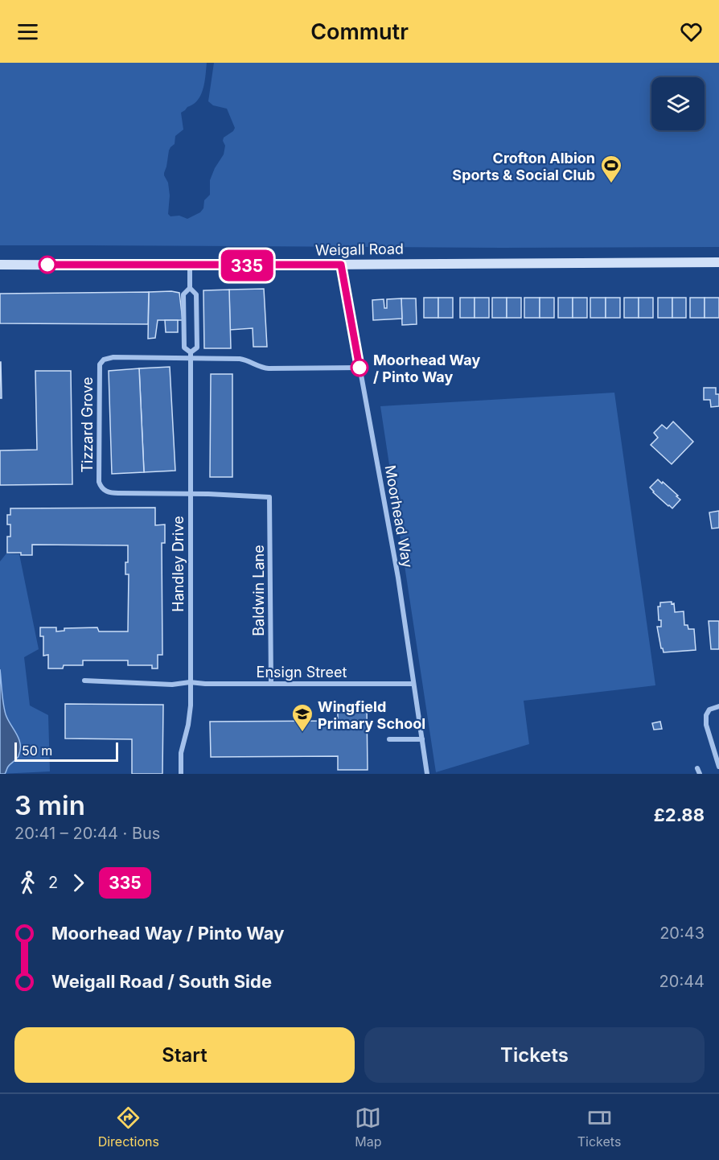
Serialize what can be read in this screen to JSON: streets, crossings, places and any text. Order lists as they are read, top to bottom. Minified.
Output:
{"streets":{"street":["Weigall Road","Tizzard Grove","Moorhead Way","Handley Drive","Baldwin Lane","Ensign Street"]},"crossings":[["Weigall Road","Moorhead Way"],["Weigall Road","Handley Drive"],["Tizzard Grove","Handley Drive"],["Tizzard Grove","Baldwin Lane"],["Moorhead Way","Ensign Street"],["Handley Drive","Baldwin Lane"],["Handley Drive","Ensign Street"],["Baldwin Lane","Ensign Street"]],"places":{"sports":["Crofton Albion Sports & Social Club"],"other":["Moorhead Way / Pinto Way"],"school or university":["Wingfield Primary School"]},"lines":["bus line 335"],"scale_bar":"50 m","page":{"header":"Commutr","on_map":"335","scale":"50 m","heading":["3 min","20:41 – 20:44 · Bus","£2.88"],"legs":["2","335"],"list":[{"name":"Moorhead Way / Pinto Way","value":"20:43"},{"name":"Weigall Road / South Side","value":"20:44"}],"buttons":["Start","Tickets"],"tabs":["Directions","Map","Tickets"]}}
